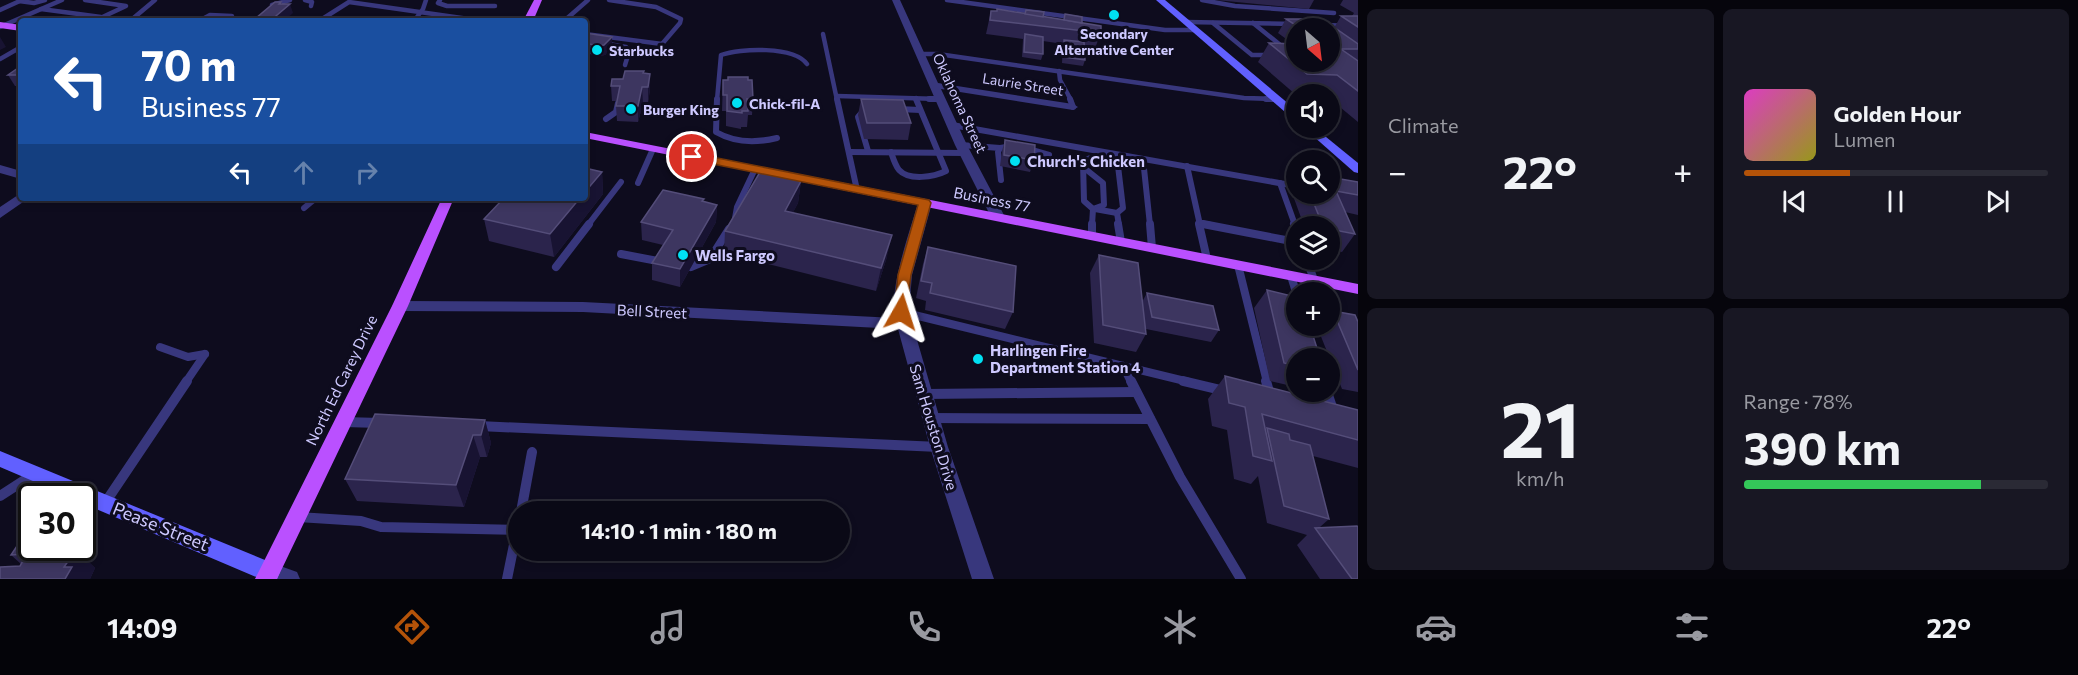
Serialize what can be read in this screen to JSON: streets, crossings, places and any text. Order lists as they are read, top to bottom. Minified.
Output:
{"streets":{"main road":["Business 77","North Ed Carey Drive"],"street":["Laurie Street","Oklahoma Street","Bell Street","Sam Houston Drive","Pease Street"]},"crossings":[["Laurie Street","Oklahoma Street"],["Oklahoma Street","Business 77"],["Business 77","Sam Houston Drive"],["Bell Street","North Ed Carey Drive"],["Bell Street","Sam Houston Drive"],["North Ed Carey Drive","Pease Street"]],"places":["Secondary Alternative Center","Starbucks","Chick-fil-A","Burger King","Church's Chicken","Wells Fargo","Harlingen Fire Department Station 4"],"north":"bottom right","page":{"tile":["Climate",["21","km/h"],["Range · 78%","390 km"]],"map_buttons":["+","−"],"turn":["70 m","Business 77"],"song":["Golden Hour","Lumen"],"heat":["−","22°","+"],"limit":"30","trip":"14:10 · 1 min · 180 m","tabs":["14:09","22°"]}}
